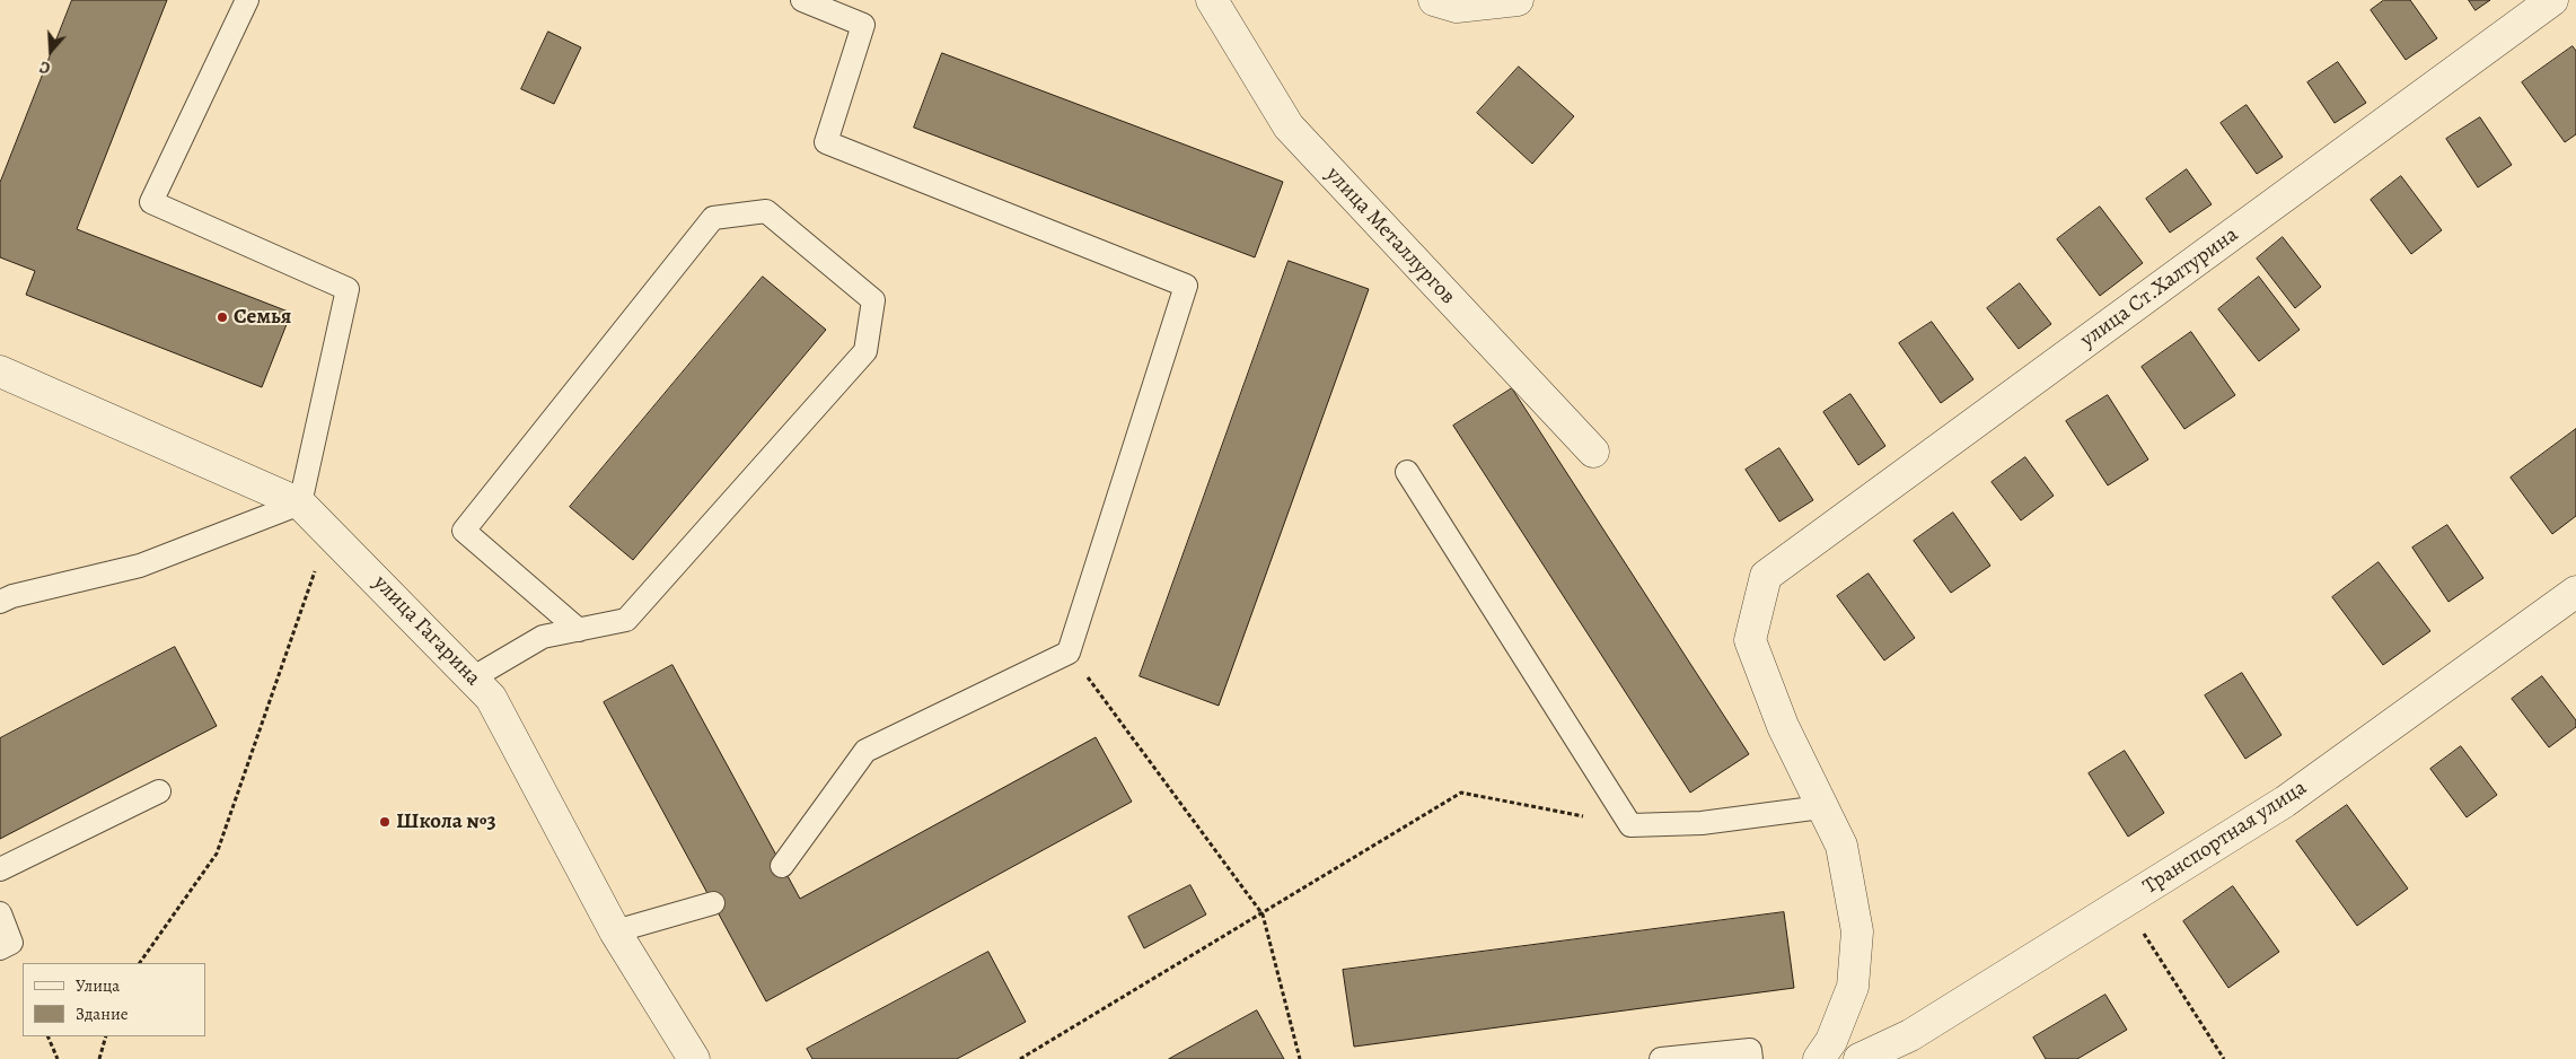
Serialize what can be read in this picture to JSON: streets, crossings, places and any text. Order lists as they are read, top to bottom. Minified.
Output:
{"streets":{"street":["улица Металлургов","улица Ст.Халтурина","улица Гагарина","Транспортная улица"]},"places":["Семья","Школа №3"],"legend":["Улица","Здание"],"north":"bottom"}
